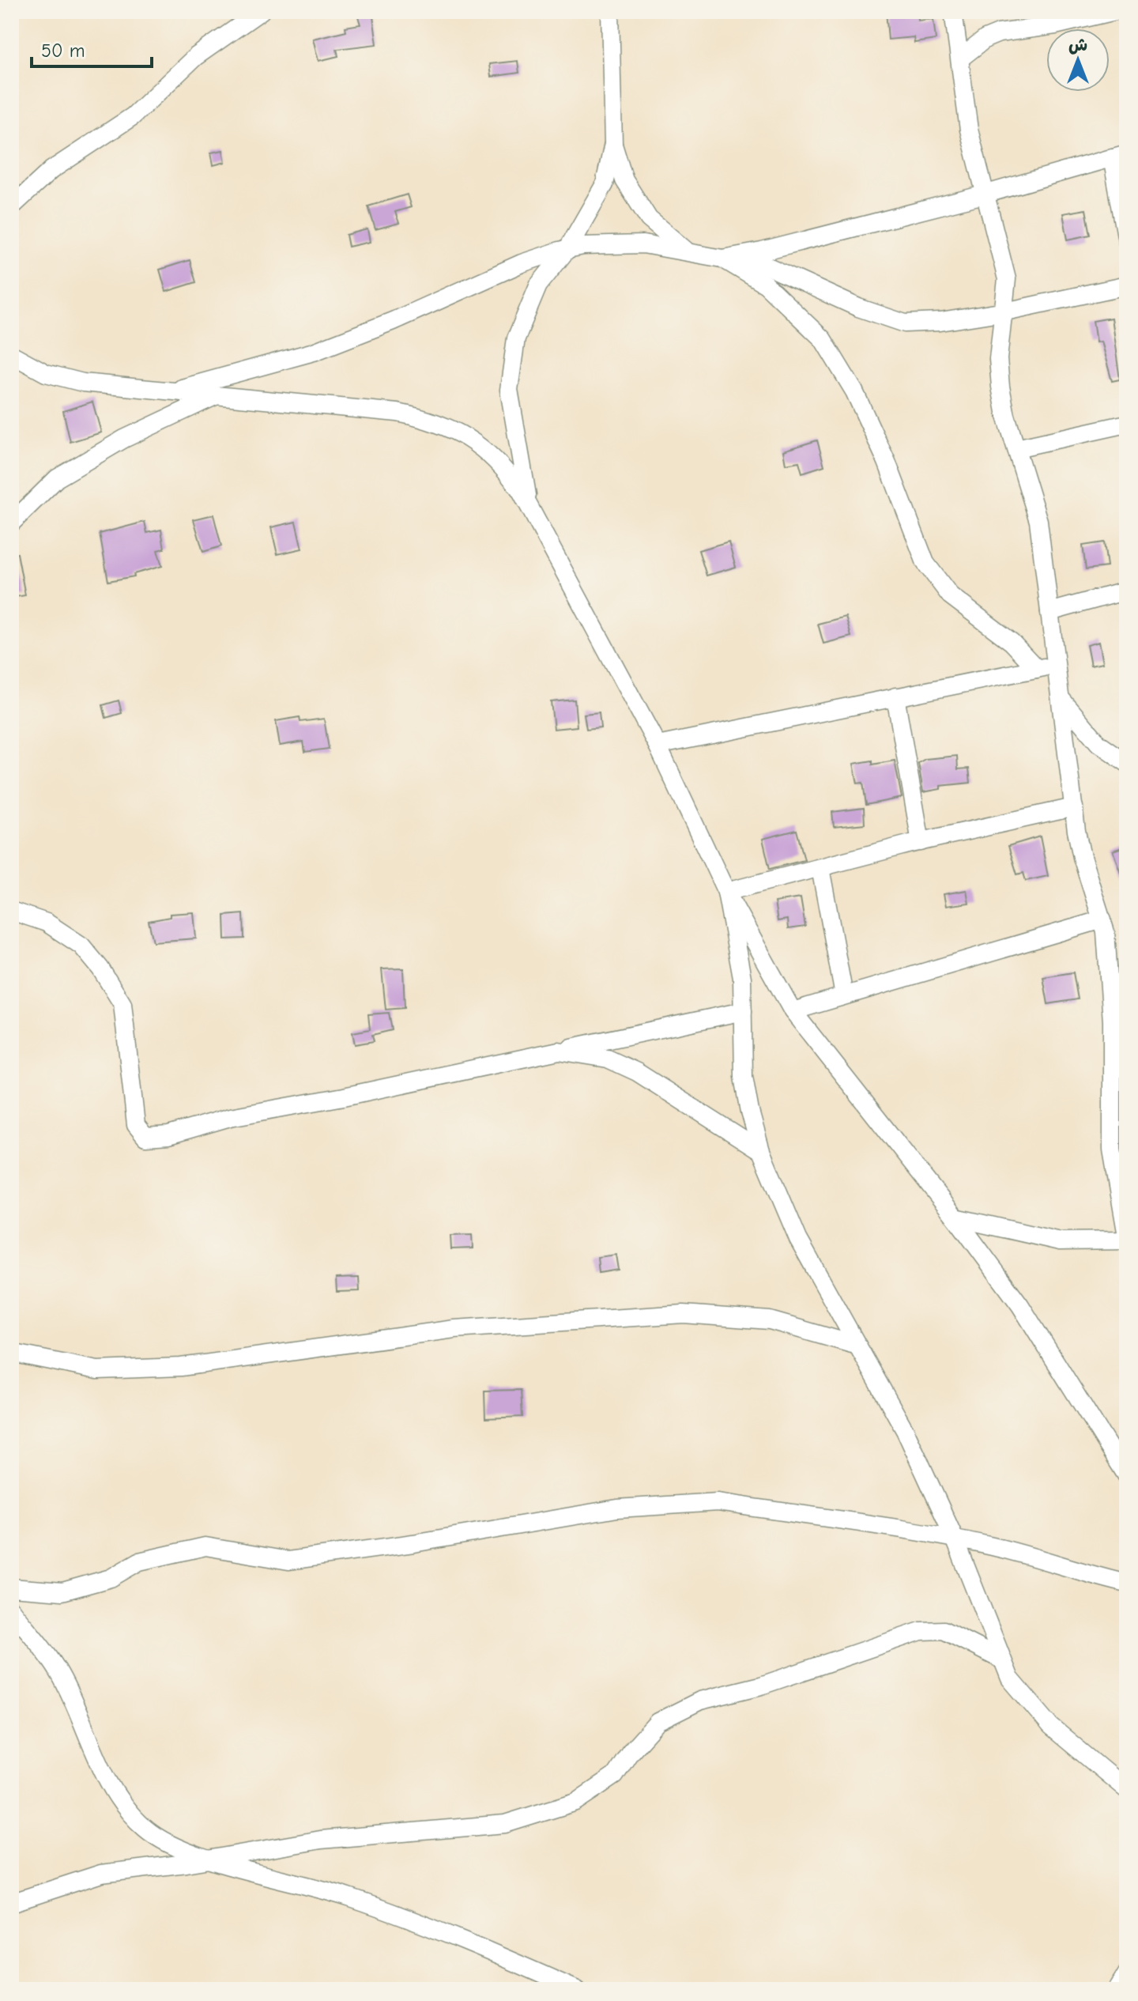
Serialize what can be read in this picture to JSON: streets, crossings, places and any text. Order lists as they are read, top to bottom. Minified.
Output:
{"scale_bar":"50 m","north":"top"}
